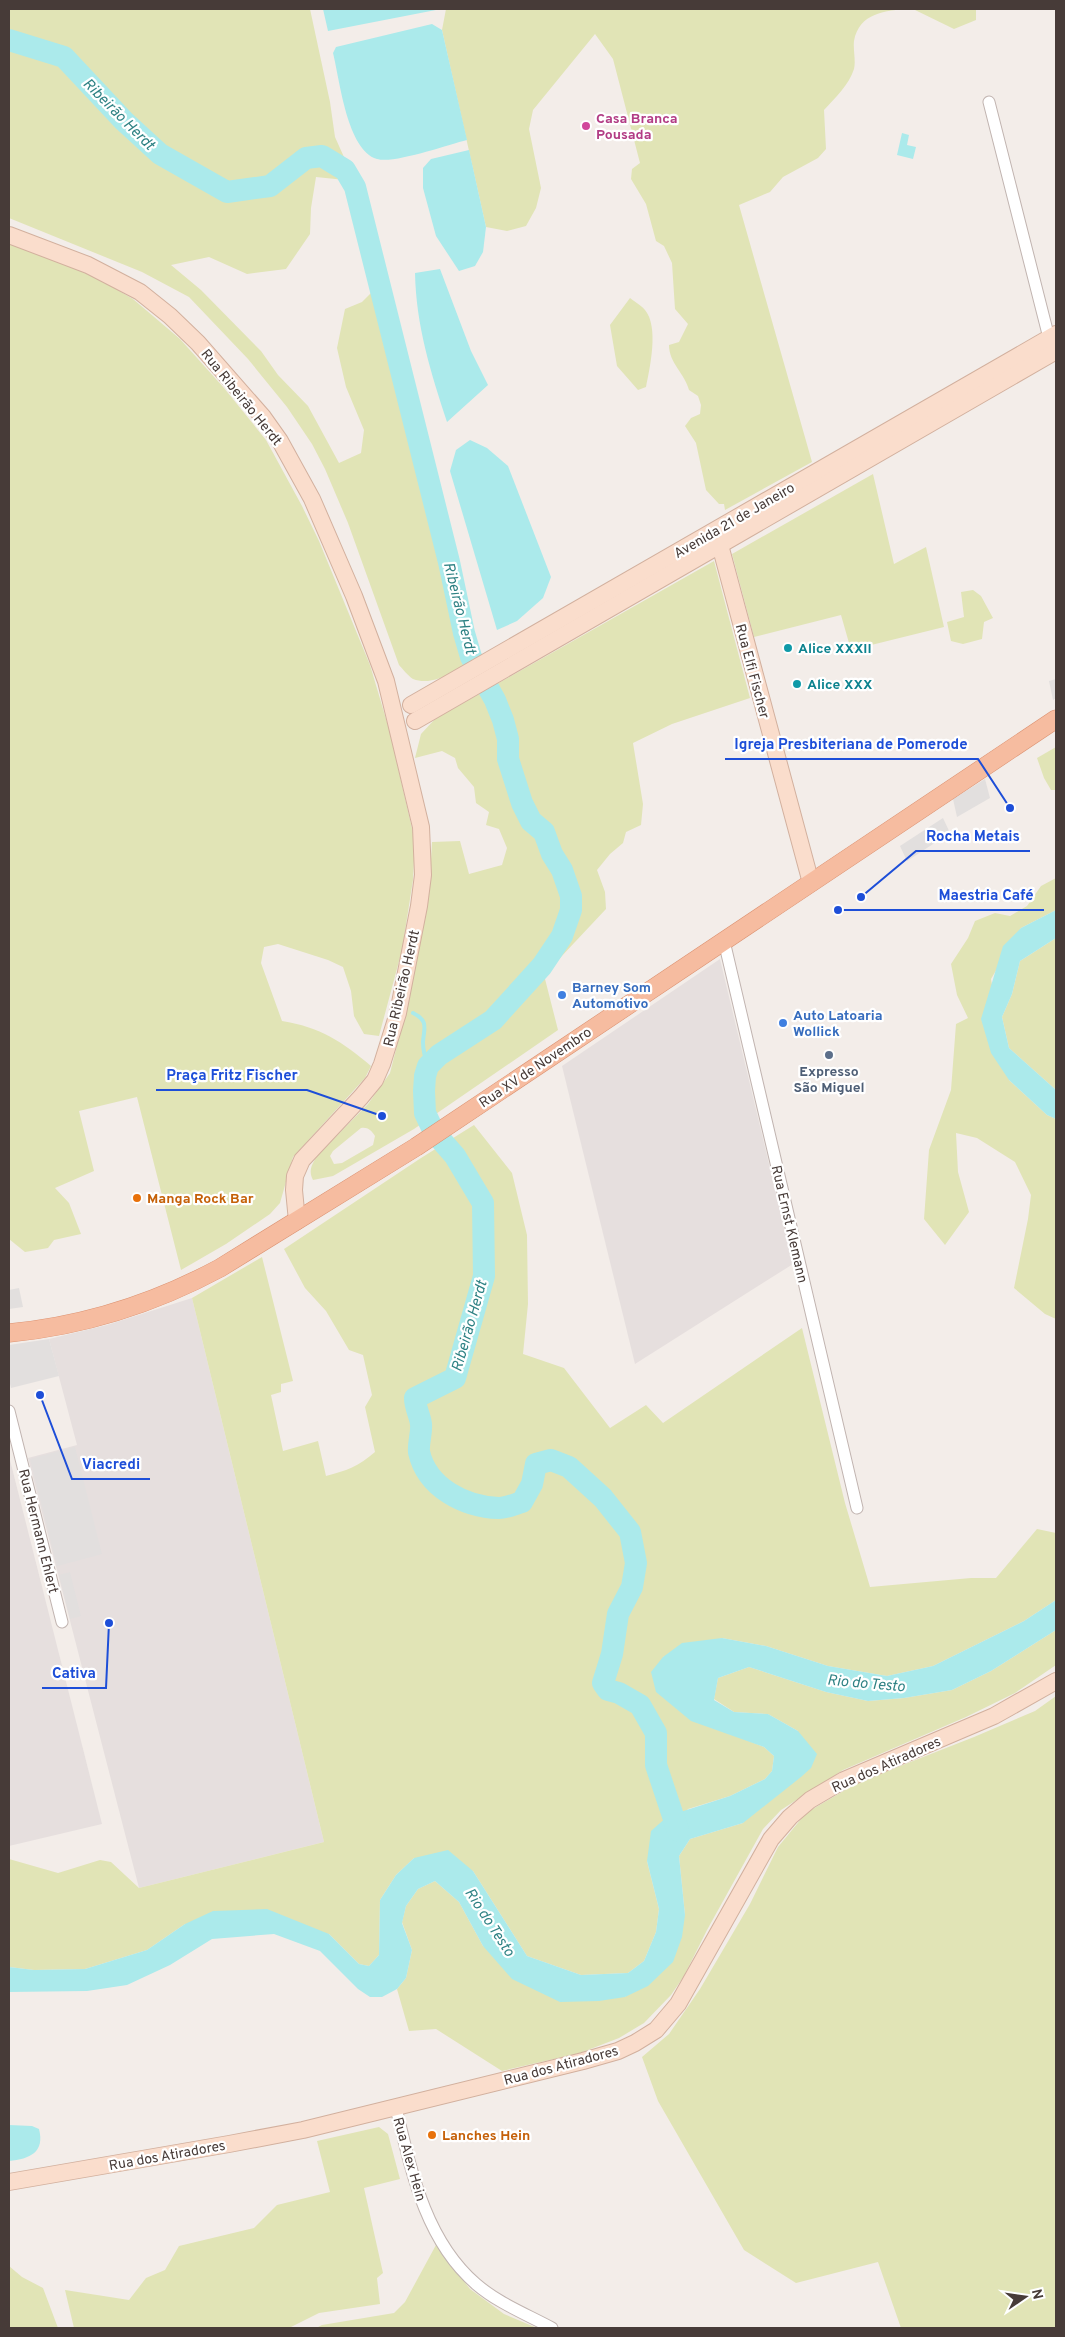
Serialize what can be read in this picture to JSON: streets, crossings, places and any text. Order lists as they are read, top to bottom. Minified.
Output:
{"streets":{"main road":["Rua XV de Novembro"],"street":["Rua Ribeirão Herdt","Avenida 21 de Janeiro","Rua Elfi Fischer","Rua Ernst Klemann","Rua Hermann Ehlert","Rua dos Atiradores","Rua Alex Hein"]},"crossings":[["Rua Ribeirão Herdt","Avenida 21 de Janeiro"],["Rua Ribeirão Herdt","Rua XV de Novembro"],["Avenida 21 de Janeiro","Rua Elfi Fischer"],["Rua Elfi Fischer","Rua XV de Novembro"],["Rua XV de Novembro","Rua Ernst Klemann"],["Rua dos Atiradores","Rua Alex Hein"]],"water":["Ribeirão Herdt","Rio do Testo"],"places":["Casa Branca Pousada","Alice XXXII","Alice XXX","Igreja Presbiteriana de Pomerode","Rocha Metais","Maestria Café","Barney Som Automotivo","Auto Latoaria Wollick","Expresso São Miguel","Praça Fritz Fischer","Manga Rock Bar","Viacredi","Cativa","Lanches Hein"],"north":"right"}
